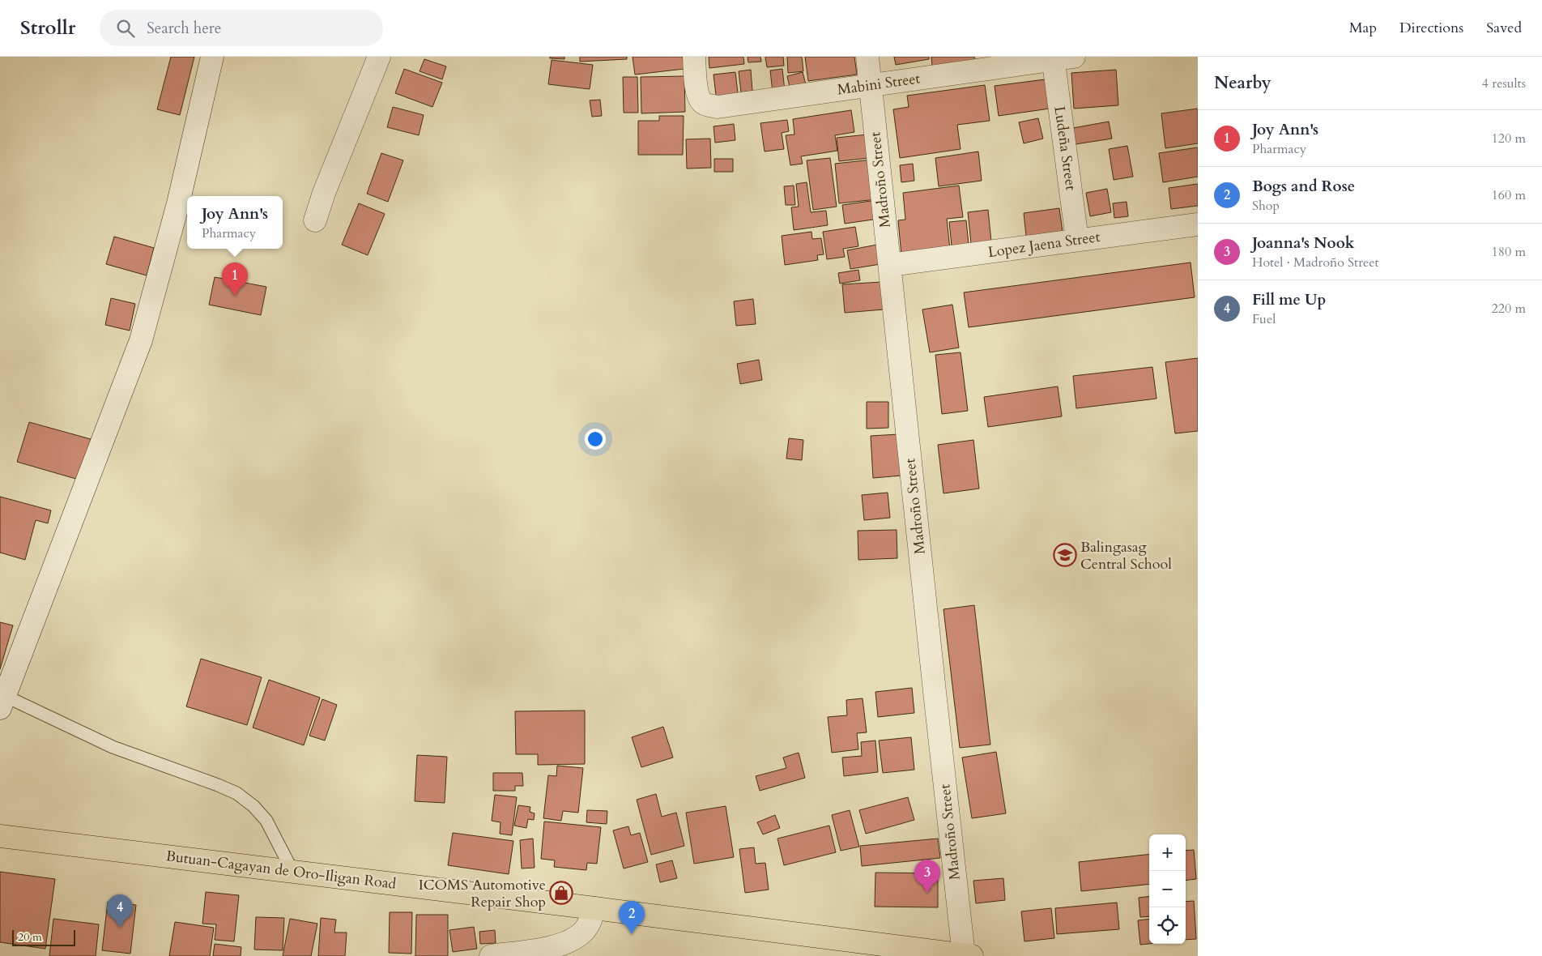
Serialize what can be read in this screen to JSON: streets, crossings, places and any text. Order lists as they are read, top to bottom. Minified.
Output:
{"streets":{"highway":["Butuan-Cagayan de Oro-Iligan Road"],"street":["Mabini Street","Ludeña Street","Madroño Street","Lopez Jaena Street"]},"crossings":[["Mabini Street","Ludeña Street"],["Mabini Street","Madroño Street"],["Ludeña Street","Lopez Jaena Street"],["Madroño Street","Lopez Jaena Street"],["Madroño Street","Butuan-Cagayan de Oro-Iligan Road"]],"places":{"school or university":["Balingasag Central School"],"shop":["ICOMS Automotive Repair Shop"]},"scale_bar":"20 m","page":{"header":"Strollr","search":"Search here","nav":["Map","Directions","Saved"],"heading":["Nearby","4 results"],"list":[{"mark":"1","name":"Joy Ann's","note":"Pharmacy","value":"120 m"},{"mark":"2","name":"Bogs and Rose","note":"Shop","value":"160 m"},{"mark":"3","name":"Joanna's Nook","note":"Hotel · Madroño Street","value":"180 m"},{"mark":"4","name":"Fill me Up","note":"Fuel","value":"220 m"}],"popup":["Joy Ann's","Pharmacy"],"pins":["1","3","4","2"],"map_buttons":["+","−"],"scale":"20 m"}}
